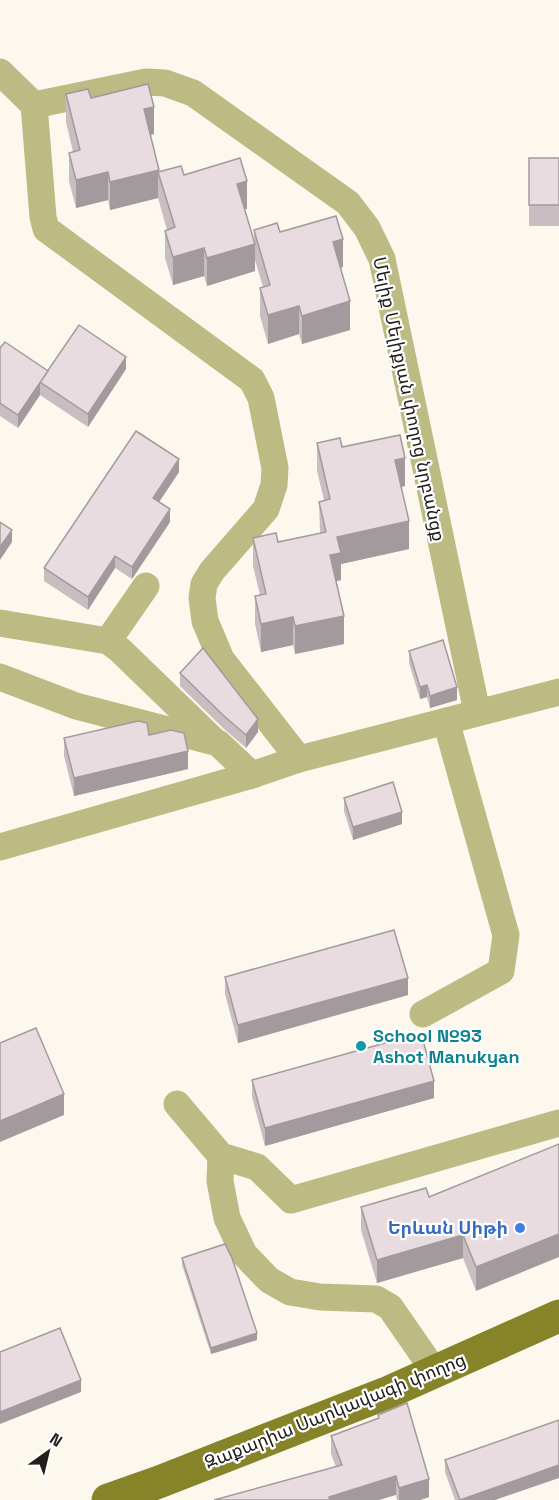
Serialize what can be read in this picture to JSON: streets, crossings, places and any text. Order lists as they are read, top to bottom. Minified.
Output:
{"streets":{"main road":["Զաքարիա Սարկավագի փողոց"],"street":["Մելիք Մելիքյան փողոց նրբանցք"]},"places":["School №93 Ashot Manukyan","Երևան Սիթի"],"north":"top right"}
